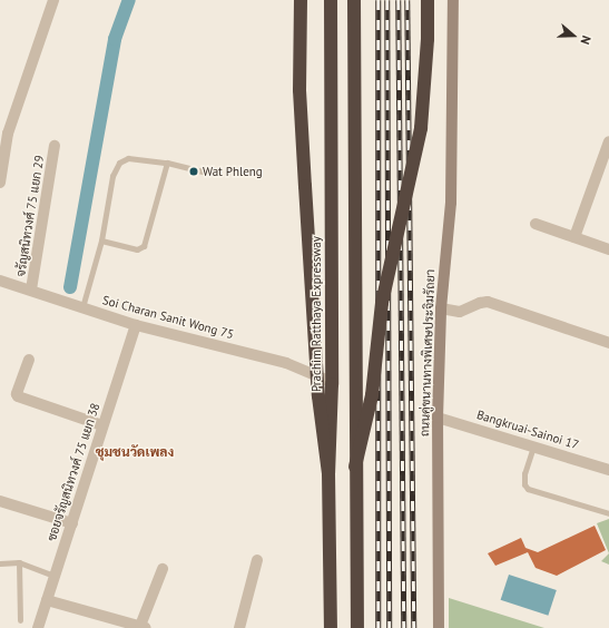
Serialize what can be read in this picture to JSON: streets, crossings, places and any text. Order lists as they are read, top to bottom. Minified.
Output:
{"streets":{"highway":["Prachim Ratthaya Expressway"],"main road":["ถนนคู่ขนานทางพิเศษประจิมรัถยา"],"street":["จรัญสนิทวงศ์ 75 แยก 29","Soi Charan Sanit Wong 75","Bangkruai-Sainoi 17","ซอยจรัญสนิทวงศ์ 75 แยก 38"]},"crossings":[["จรัญสนิทวงศ์ 75 แยก 29","Soi Charan Sanit Wong 75"],["Soi Charan Sanit Wong 75","ซอยจรัญสนิทวงศ์ 75 แยก 38"],["ถนนคู่ขนานทางพิเศษประจิมรัถยา","Bangkruai-Sainoi 17"]],"districts":["ชุมชนวัดเพลง"],"places":["Wat Phleng"],"north":"right"}
